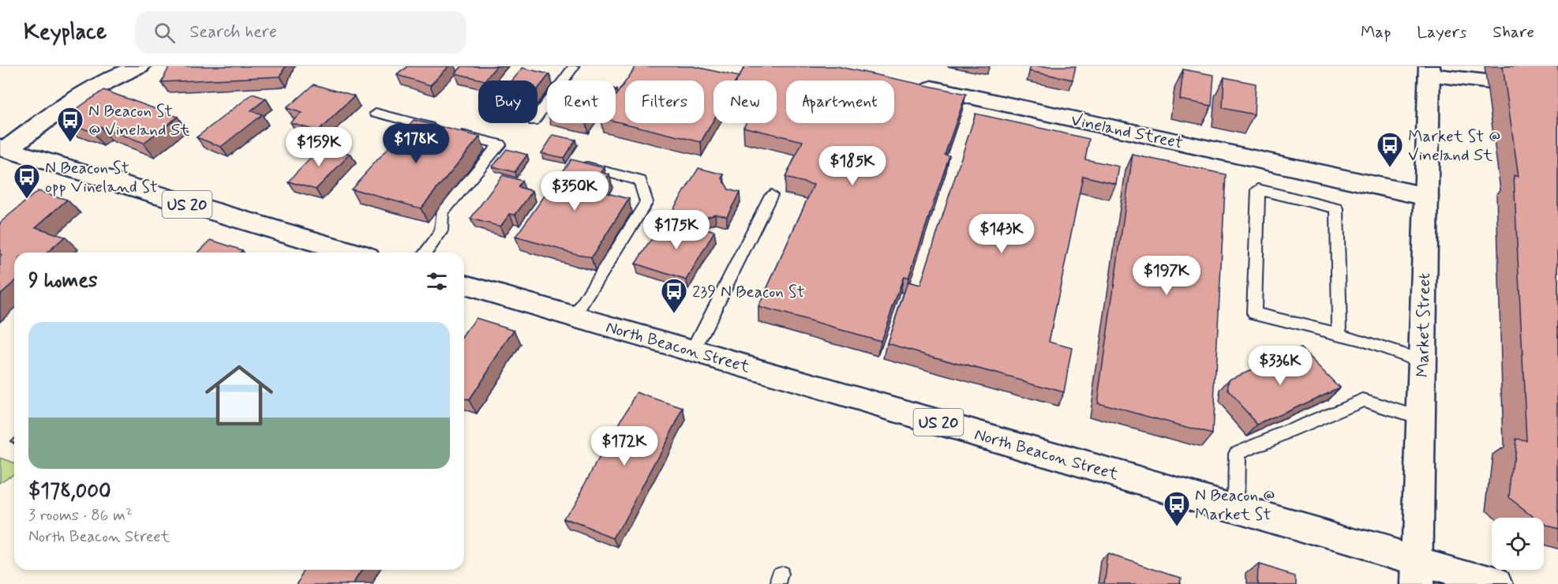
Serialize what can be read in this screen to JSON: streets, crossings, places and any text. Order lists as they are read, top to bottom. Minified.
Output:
{"streets":{"main road":["Vineland Street","US 20","Market Street","North Beacon Street"]},"crossings":[["Vineland Street","Market Street"],["Market Street","North Beacon Street"]],"places":{"bus stop":["N Beacon St @ Vineland St","Market St @ Vineland St","N Beacon St opp Vineland St","239 N Beacon St","N Beacon @ Market St"]},"page":{"header":"Keyplace","search":"Search here","nav":["Map","Layers","Share"],"chip":["Buy","Rent","Filters","New","Apartment"],"price":["$178K","$159K","$185K","$350K","$175K","$143K","$197K","$336K","$172K"],"heading":"9 homes","list":[{"name":"$178,000","note":"3 rooms · 86 m² · North Beacon Street"}]}}
